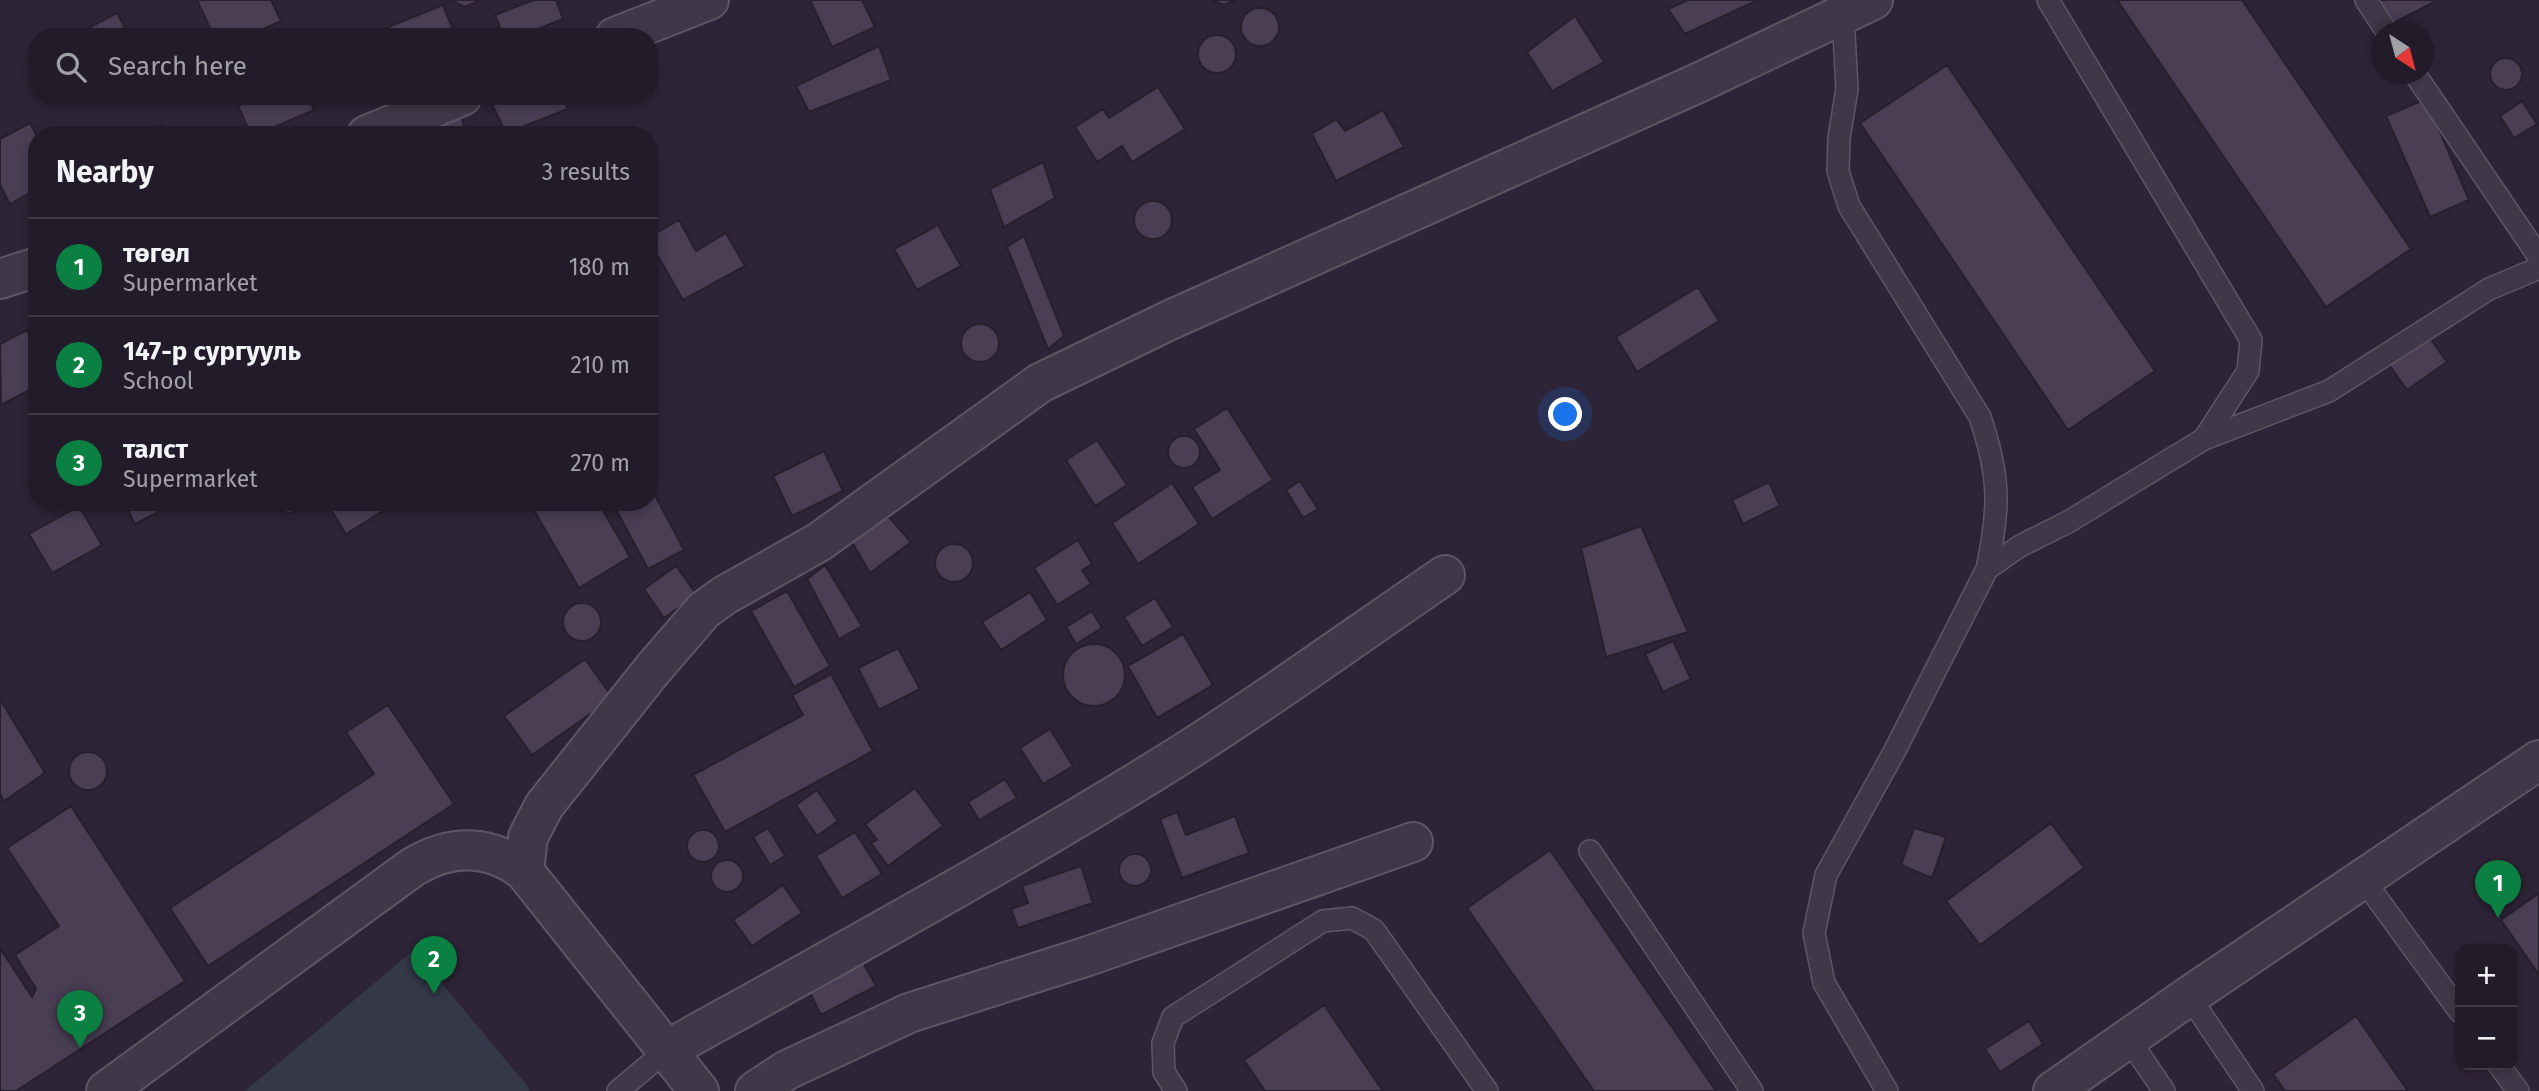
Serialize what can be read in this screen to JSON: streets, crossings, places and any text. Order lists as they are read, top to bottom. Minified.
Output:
{"north":"bottom right","page":{"search":"Search here","heading":["Nearby","3 results"],"list":[{"mark":"1","name":"төгөл","note":"Supermarket","value":"180 m"},{"mark":"2","name":"147-р сургууль","note":"School","value":"210 m"},{"mark":"3","name":"талст","note":"Supermarket","value":"270 m"}],"pins":["1","2","3"],"map_buttons":["+","−"]}}
